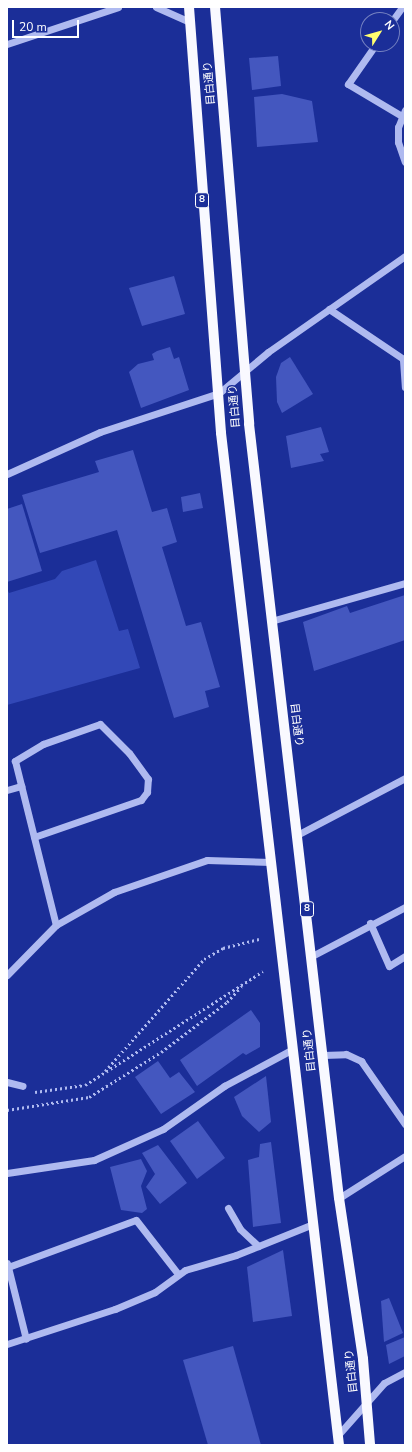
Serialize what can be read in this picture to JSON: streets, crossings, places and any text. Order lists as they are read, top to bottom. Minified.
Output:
{"streets":{"main road":["目白通り","8"]},"scale_bar":"20 m","north":"top right"}
